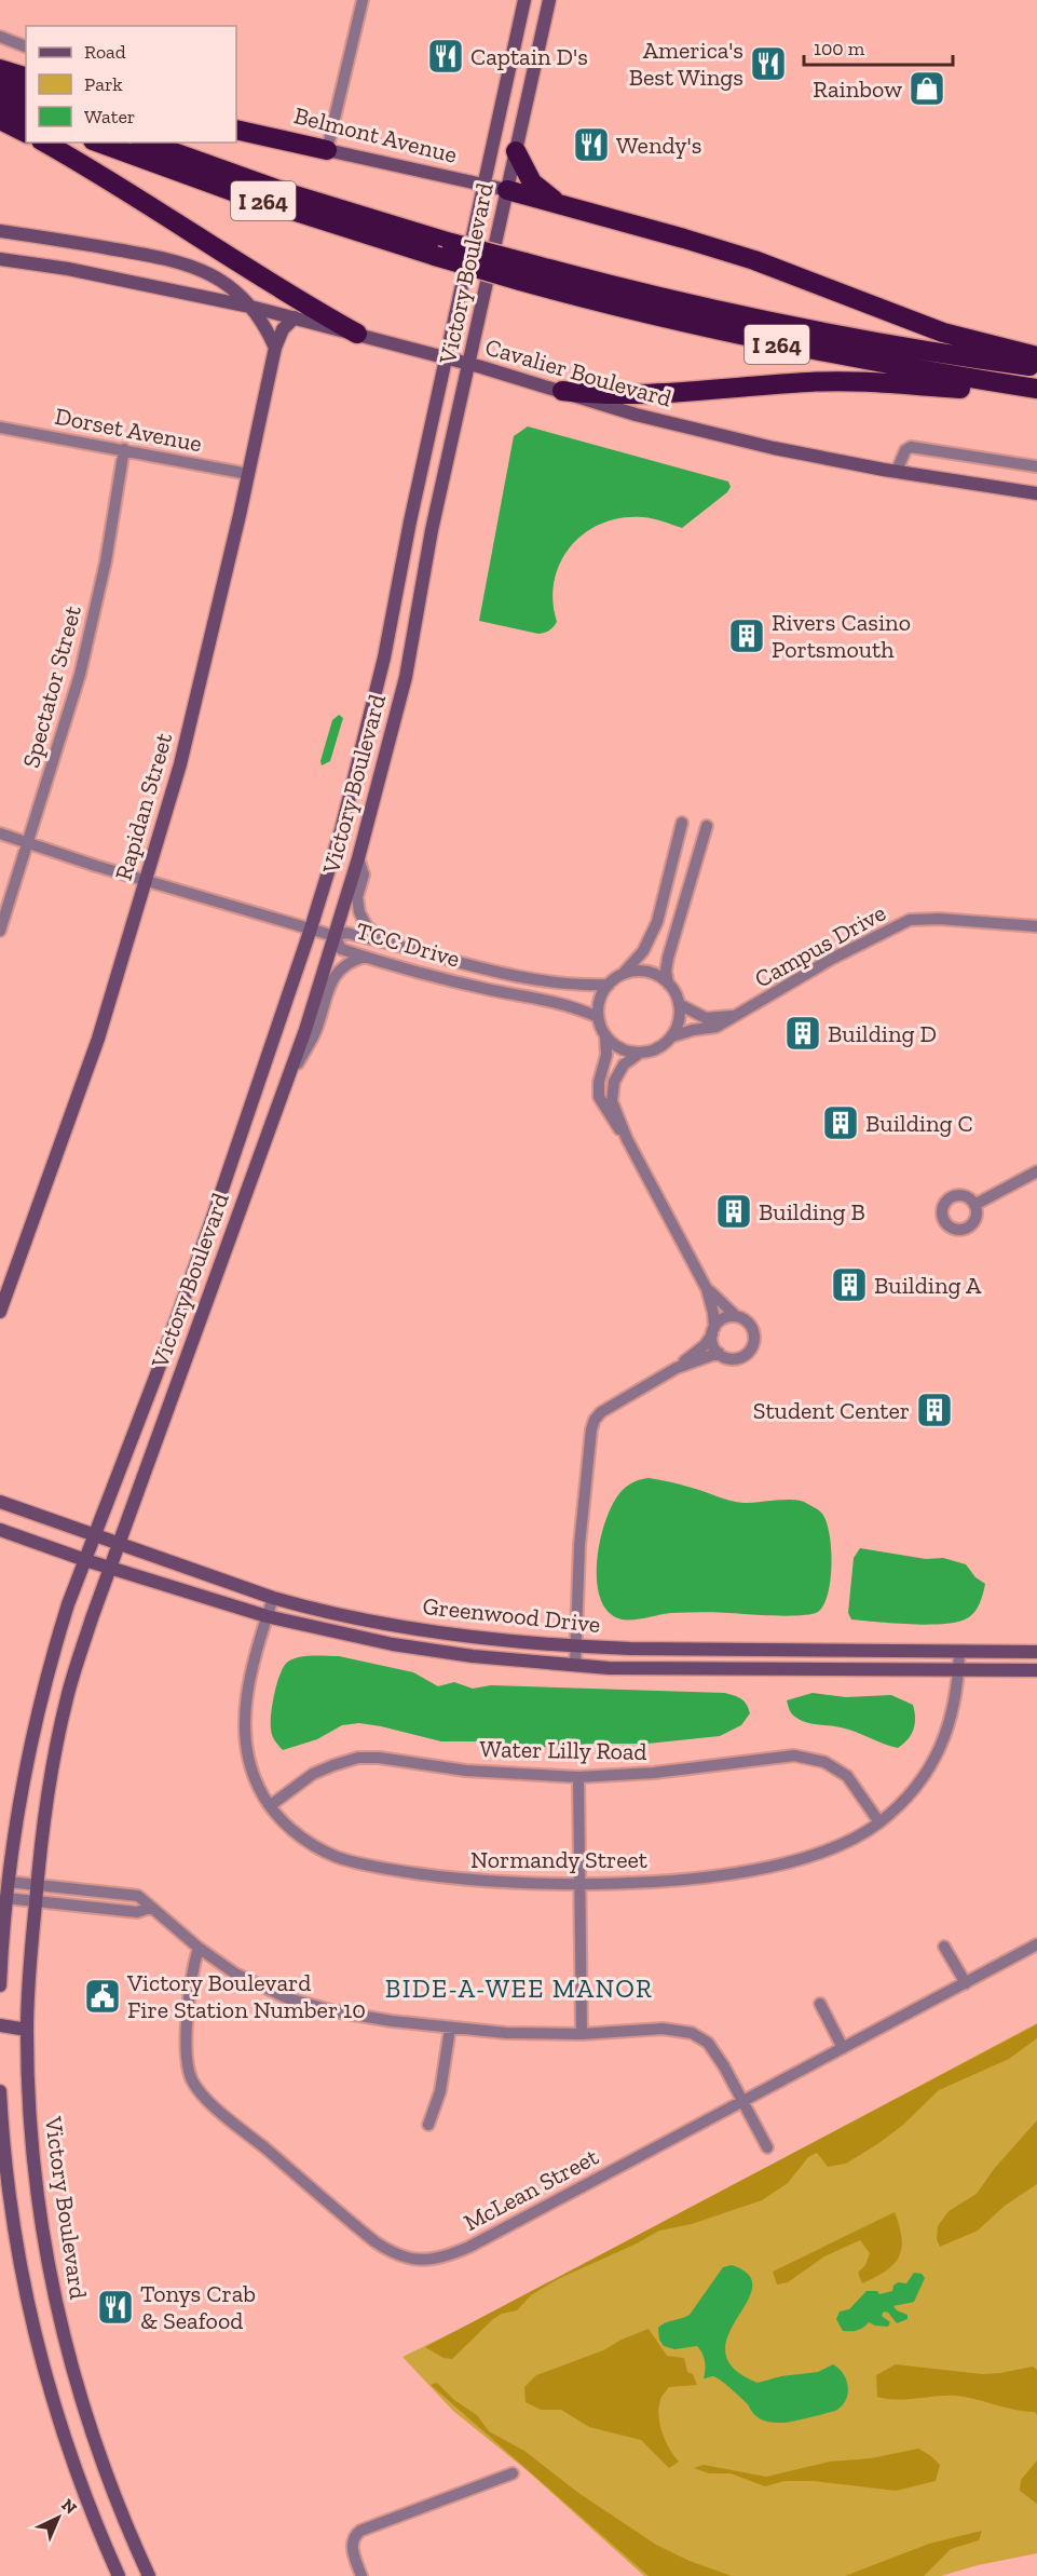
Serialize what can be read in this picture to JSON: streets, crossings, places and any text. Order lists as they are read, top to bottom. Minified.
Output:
{"streets":{"highway":["I 264"],"main road":["Belmont Avenue","Victory Boulevard","Cavalier Boulevard","Rapidan Street","Greenwood Drive"],"street":["Dorset Avenue","Spectator Street","TCC Drive","Campus Drive","Water Lilly Road","Normandy Street","McLean Street"]},"crossings":[["Belmont Avenue","Victory Boulevard"],["Victory Boulevard","Cavalier Boulevard"],["Victory Boulevard","TCC Drive"],["Victory Boulevard","Greenwood Drive"],["Cavalier Boulevard","Rapidan Street"],["Dorset Avenue","Spectator Street"],["Dorset Avenue","Rapidan Street"],["TCC Drive","Campus Drive"],["Greenwood Drive","Normandy Street"],["Water Lilly Road","Normandy Street"]],"districts":["BIDE-A-WEE MANOR"],"places":{"restaurant":["Captain D's","America's Best Wings","Wendy's","Tonys Crab & Seafood"],"shop":["Rainbow"],"building":["Rivers Casino Portsmouth","Building D","Building C","Building B","Building A","Student Center"],"public building":["Victory Boulevard Fire Station Number 10"]},"legend":["Road","Park","Water"],"scale_bar":"100 m","north":"top right"}
